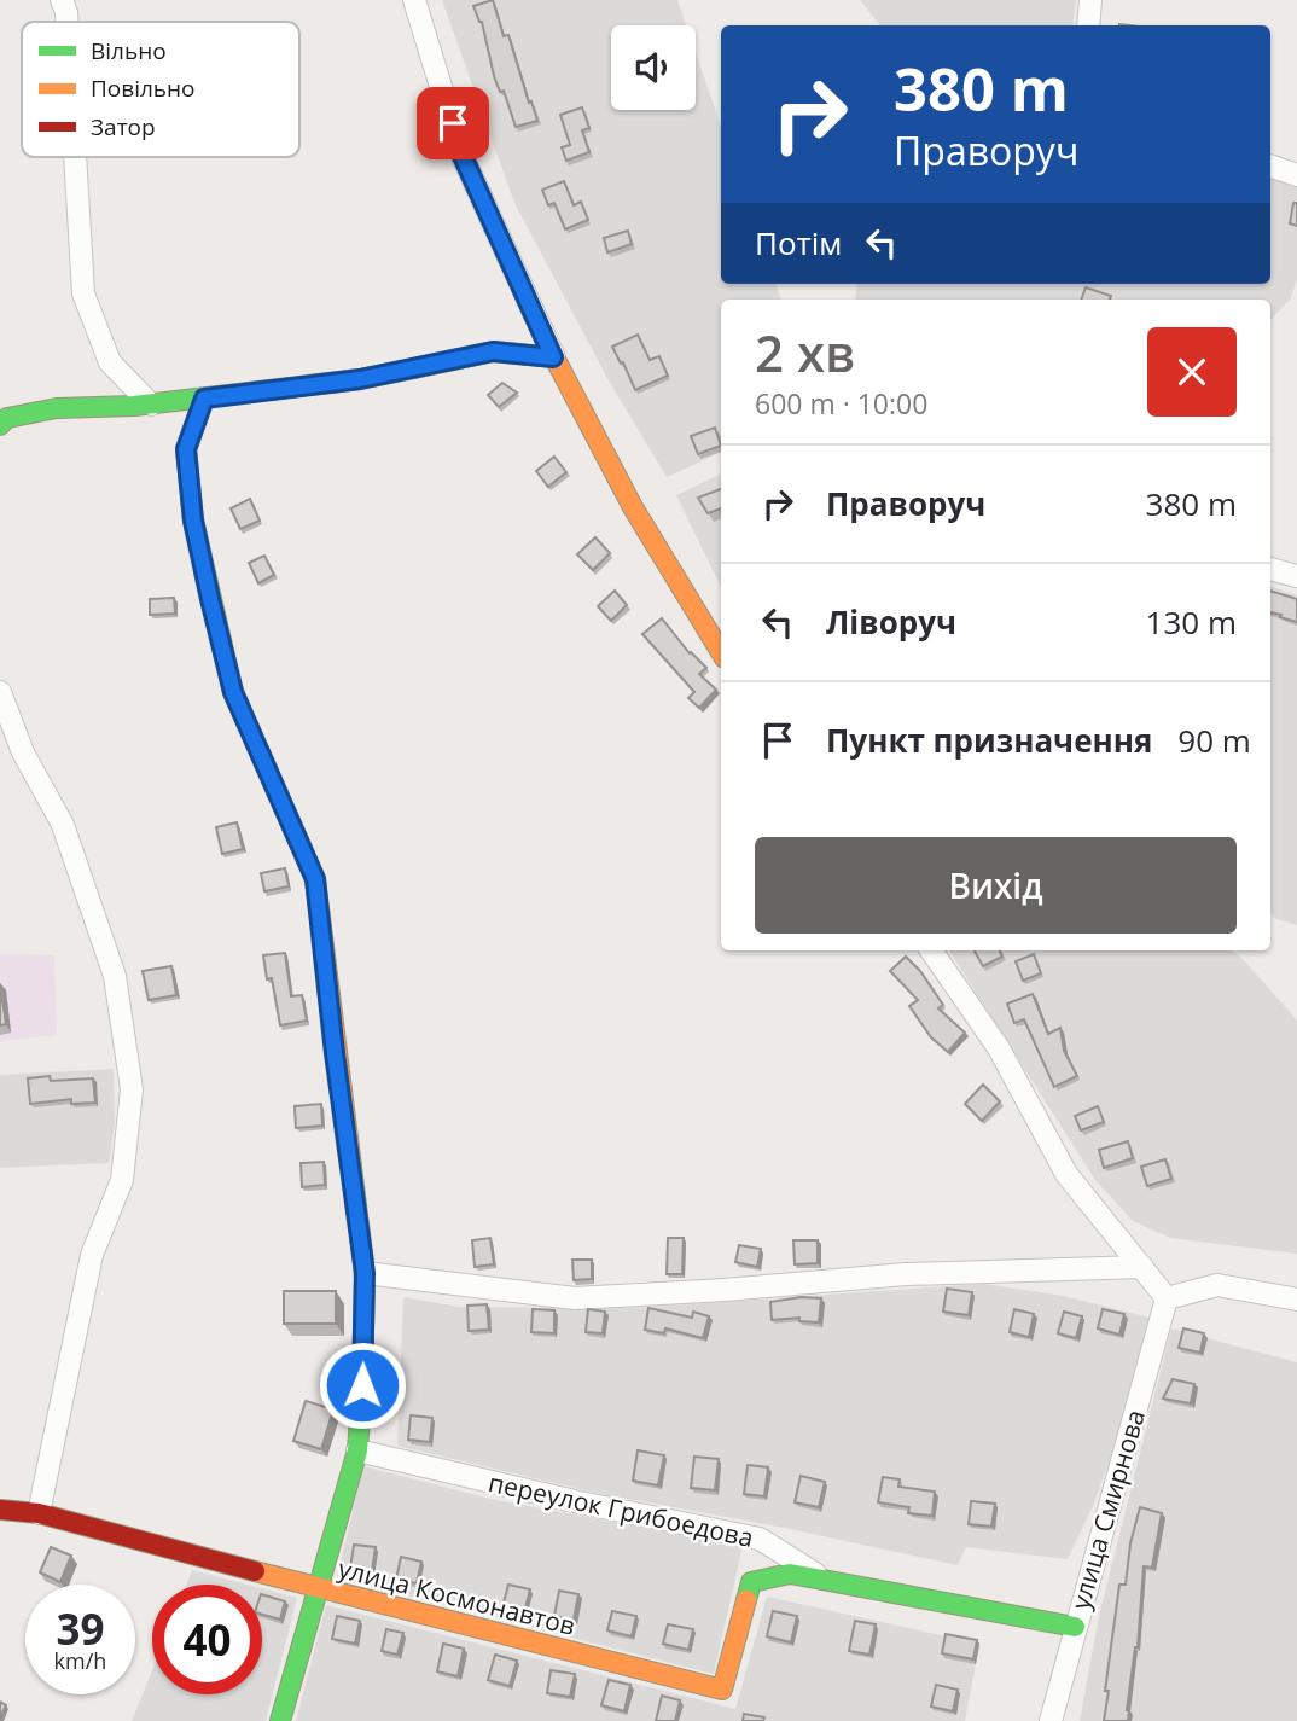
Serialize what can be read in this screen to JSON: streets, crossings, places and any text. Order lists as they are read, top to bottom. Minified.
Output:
{"streets":{"street":["улица Смирнова","переулок Грибоедова","улица Космонавтов"]},"crossings":[["улица Смирнова","переулок Грибоедова"],["переулок Грибоедова","улица Космонавтов"]],"legend":["Вільно","Повільно","Затор"],"page":{"turn":["380 m","Праворуч"],"then":"Потім","heading":["2 хв","600 m · 10:00"],"list":[{"name":"Праворуч","value":"380 m"},{"name":"Ліворуч","value":"130 m"},{"name":"Пункт призначення","value":"90 m"}],"buttons":"Вихід","speed":"39 km/h","limit":"40"}}
